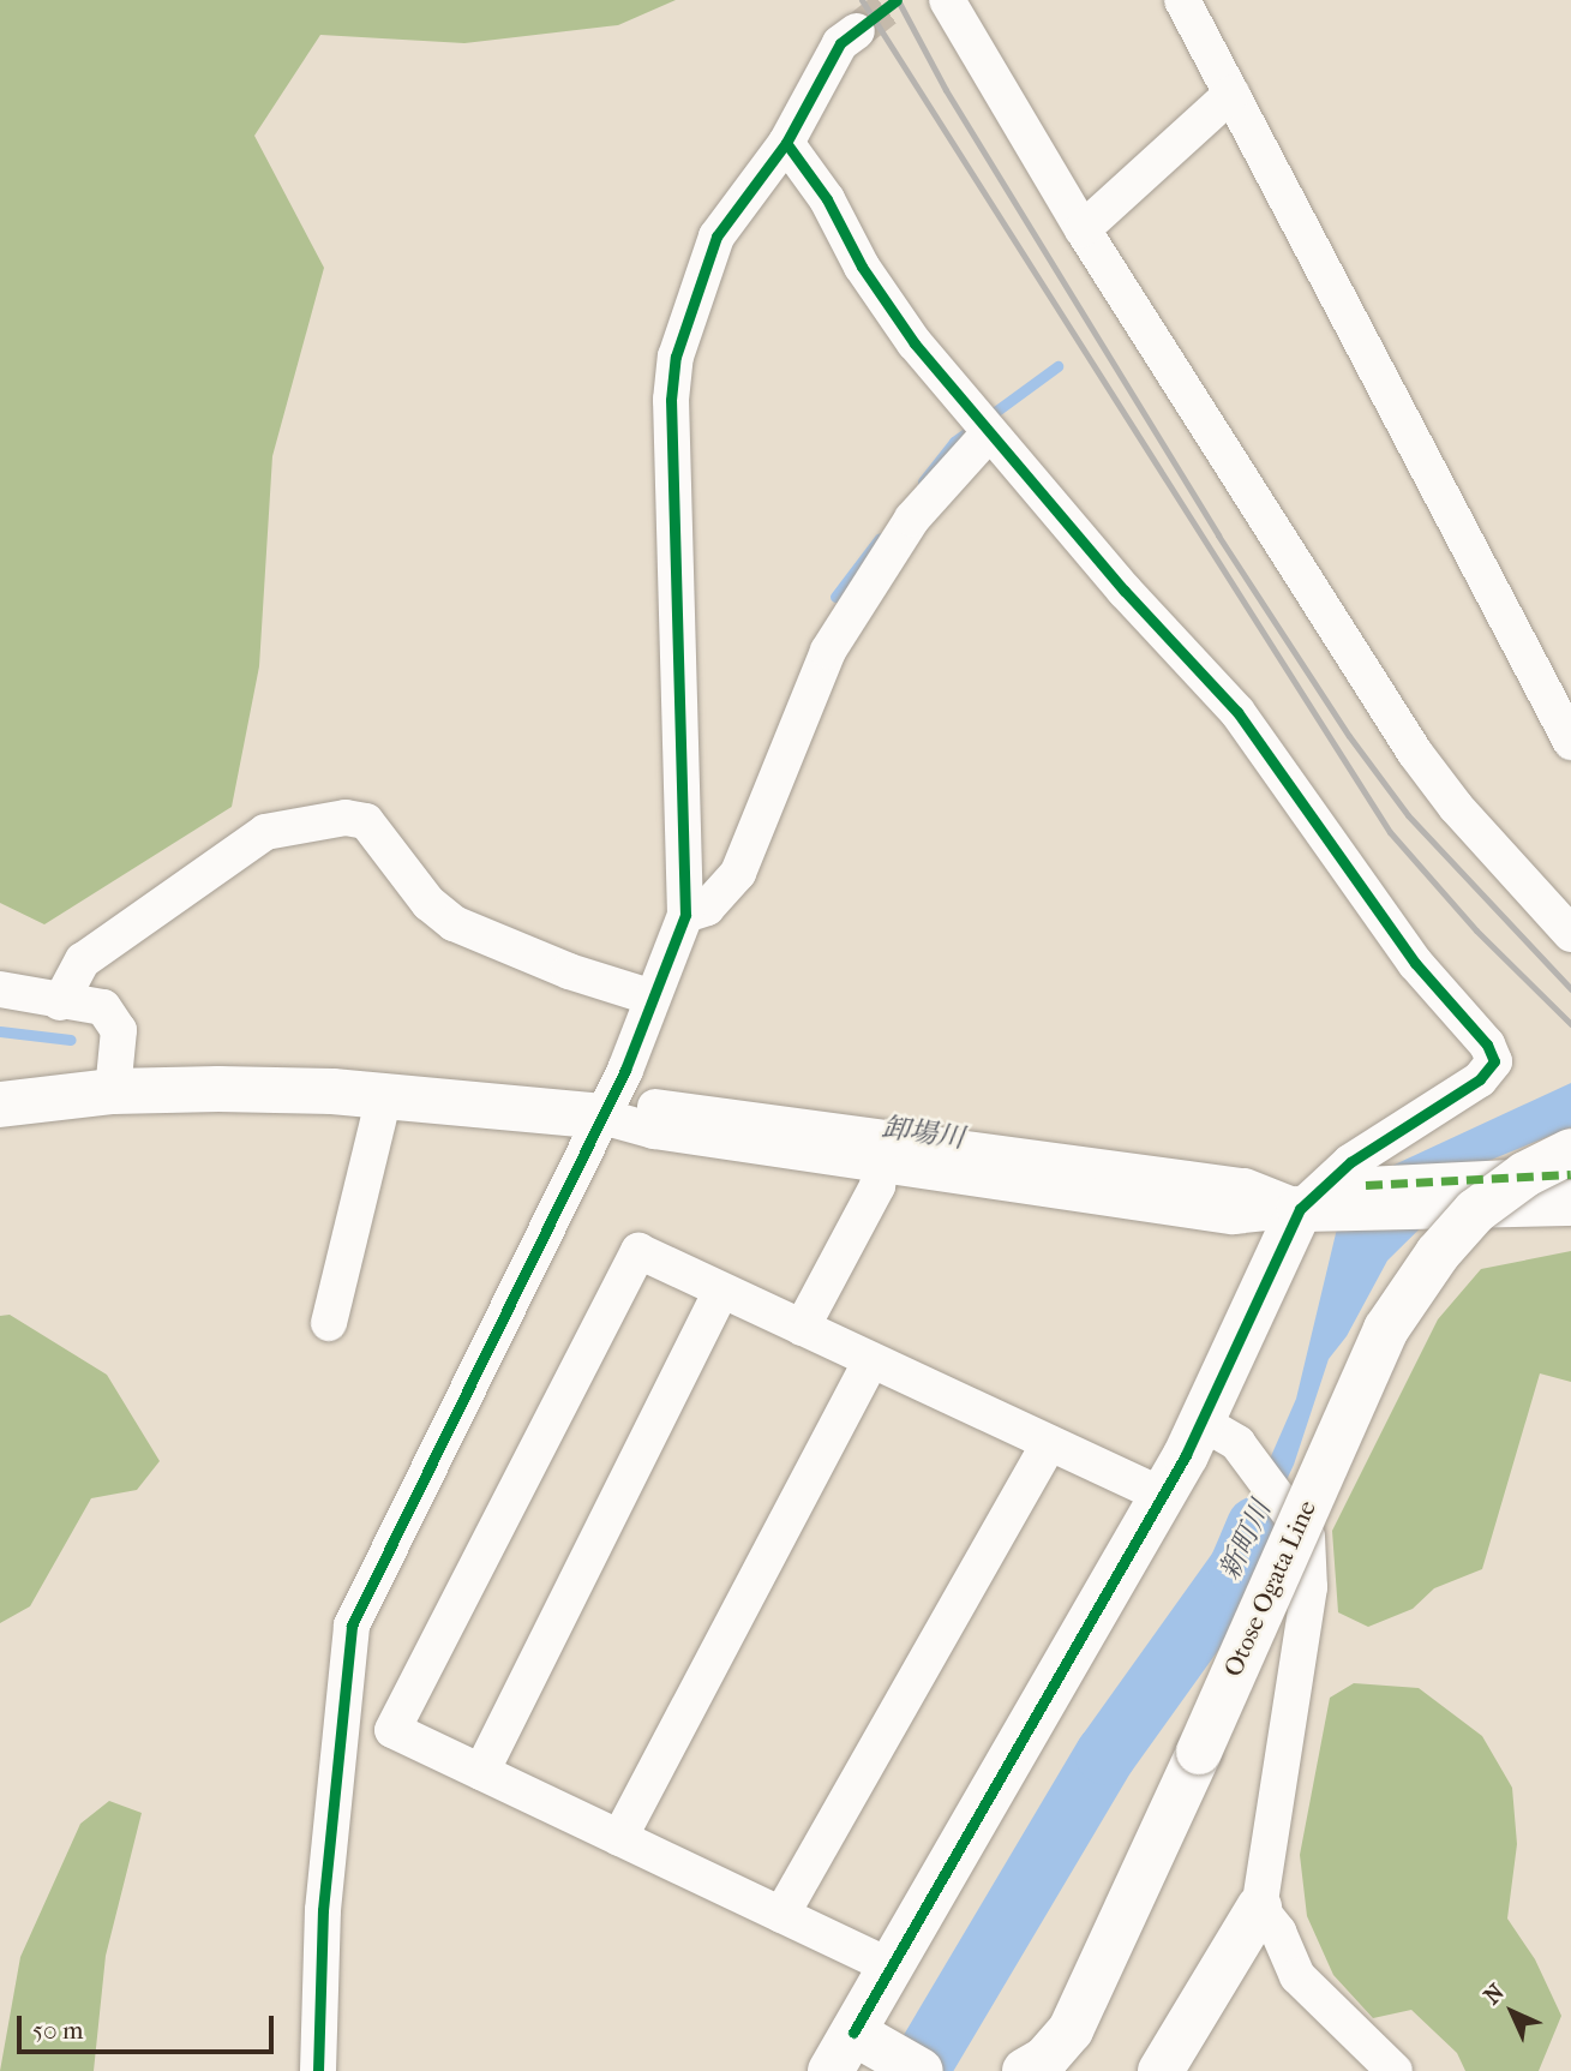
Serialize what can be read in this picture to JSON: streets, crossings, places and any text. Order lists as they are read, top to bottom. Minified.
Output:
{"streets":{"street":["Otose Ogata Line"]},"water":["卸場川","新町川"],"scale_bar":"50 m","north":"top left"}
